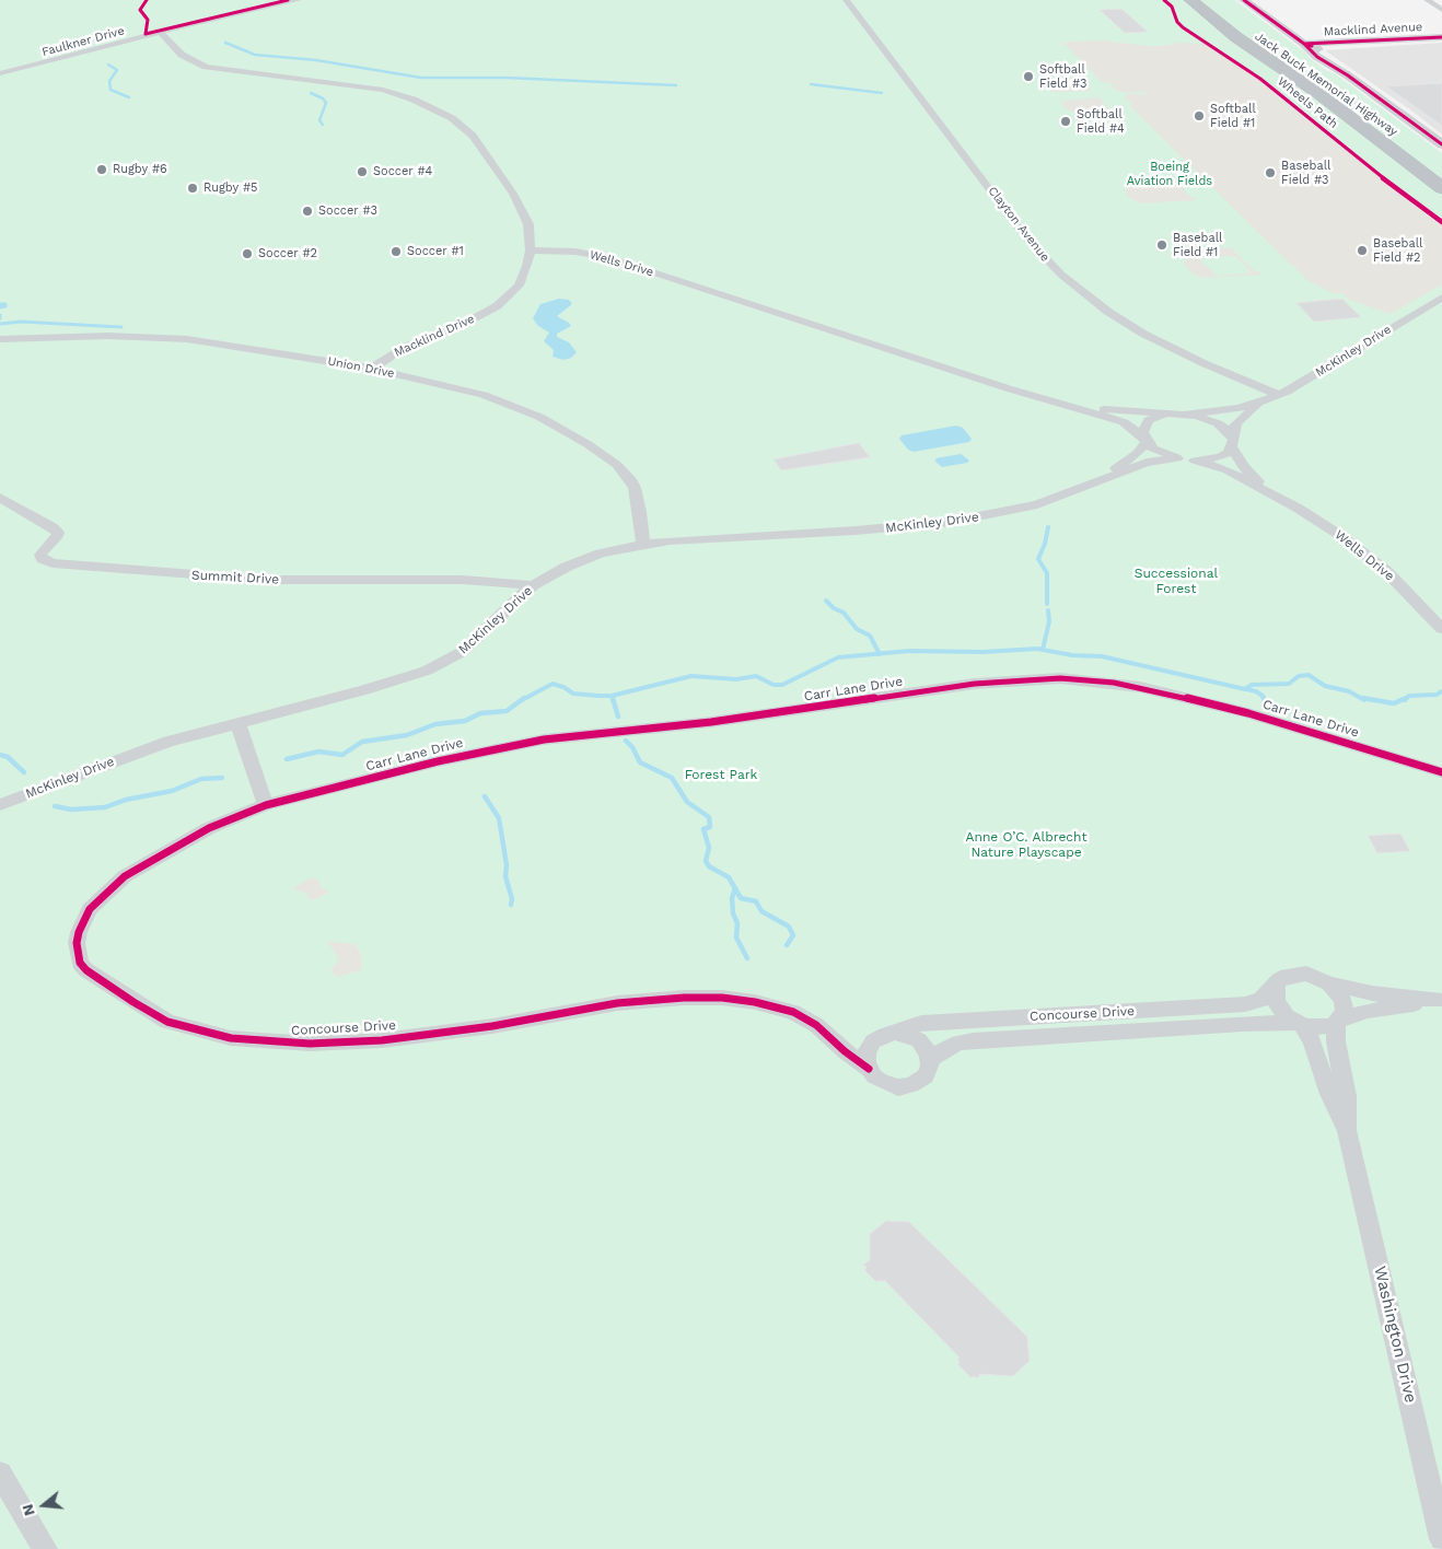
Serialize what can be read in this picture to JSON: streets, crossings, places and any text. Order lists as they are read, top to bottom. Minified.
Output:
{"streets":{"highway":["Jack Buck Memorial Highway"],"street":["Macklind Avenue","Faulkner Drive","Clayton Avenue","Wells Drive","Macklind Drive","McKinley Drive","Union Drive","Summit Drive","Carr Lane Drive","Concourse Drive","Washington Drive"],"cycle path":["Wheels Path"]},"crossings":[["Clayton Avenue","McKinley Drive"],["Wells Drive","Macklind Drive"],["Wells Drive","McKinley Drive"],["Macklind Drive","Union Drive"],["McKinley Drive","Union Drive"],["McKinley Drive","Summit Drive"],["Carr Lane Drive","Concourse Drive"],["Concourse Drive","Washington Drive"]],"parks":["Boeing Aviation Fields","Successional Forest","Forest Park","Anne O’C. Albrecht Nature Playscape"],"places":["Softball Field #3","Softball Field #1","Softball Field #4","Rugby #6","Soccer #4","Baseball Field #3","Rugby #5","Soccer #3","Baseball Field #1","Baseball Field #2","Soccer #1","Soccer #2"],"north":"left"}
